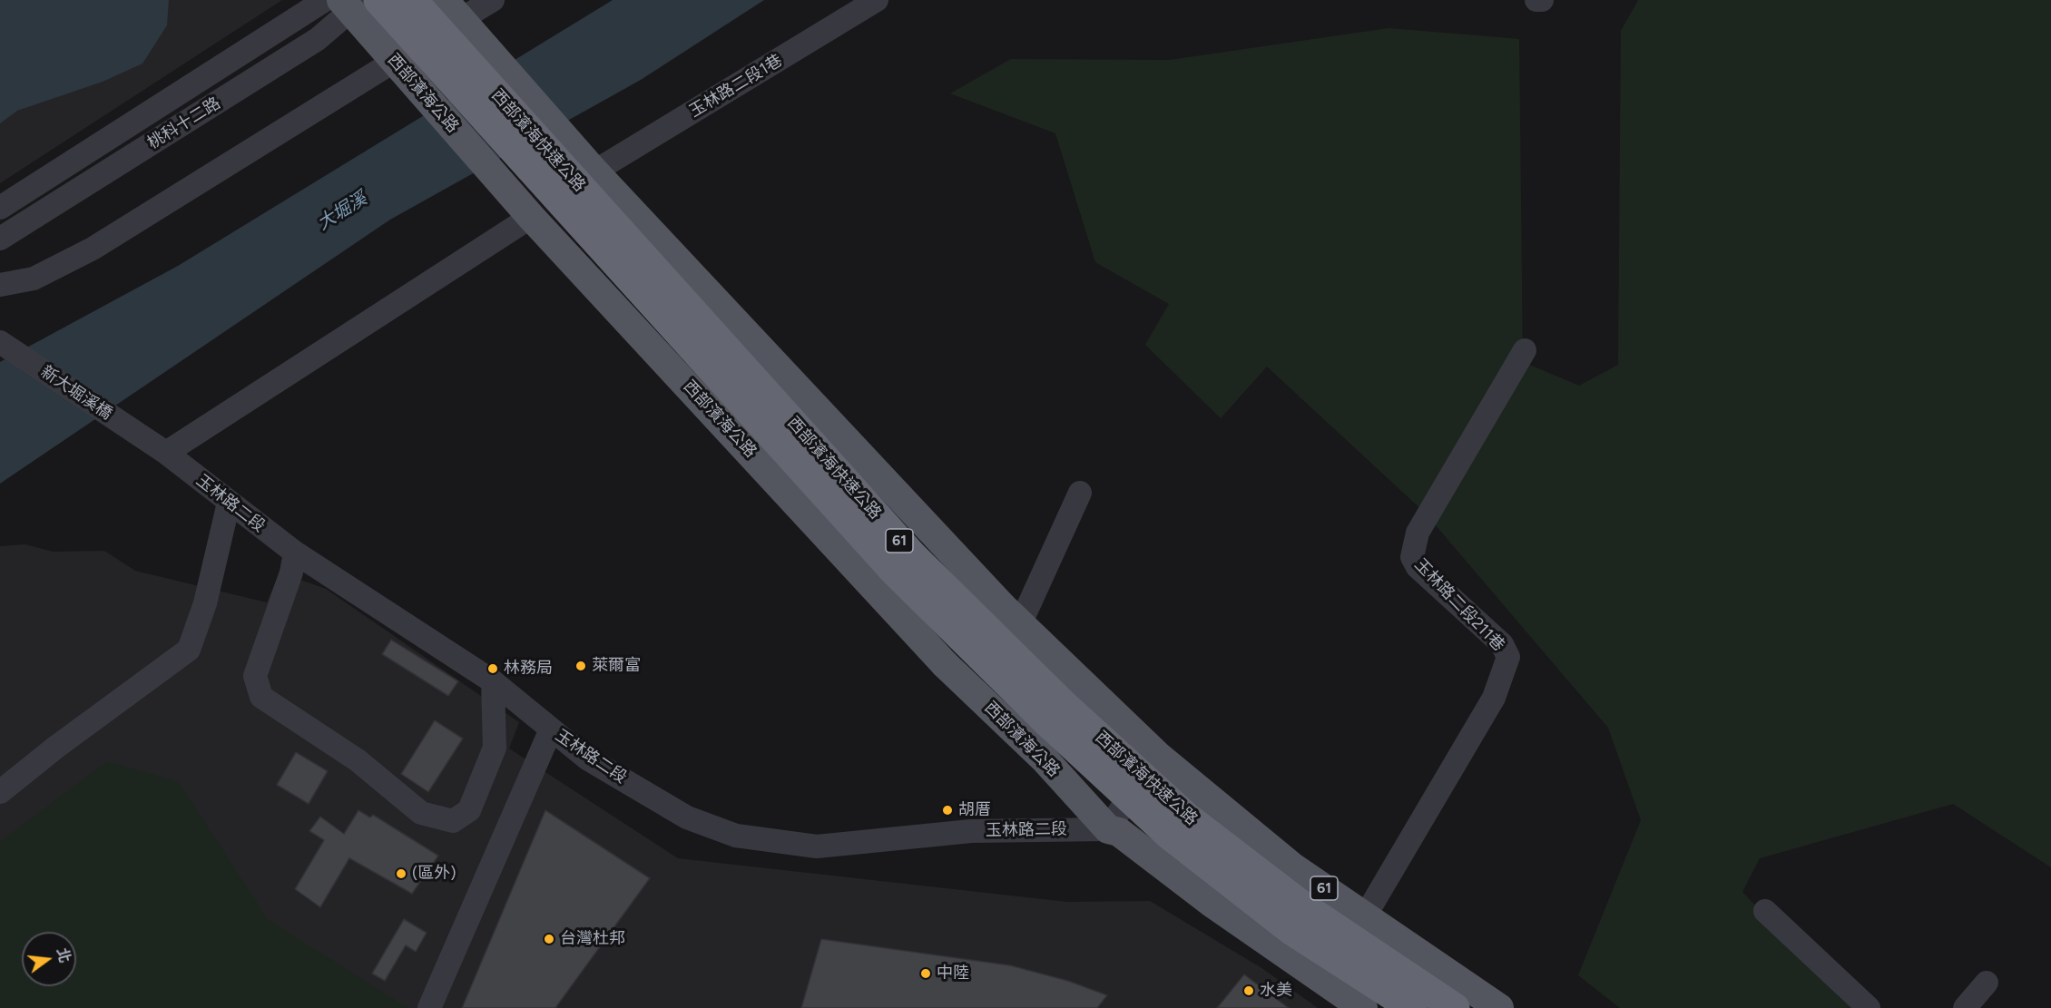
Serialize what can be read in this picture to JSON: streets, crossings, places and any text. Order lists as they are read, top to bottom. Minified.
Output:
{"streets":{"highway":["西部濱海快速公路","61"],"main road":["西部濱海公路","玉林路二段"],"street":["玉林路二段1巷","桃科十二路","新大堀溪橋","玉林路二段211巷"]},"crossings":[["玉林路二段1巷","61"],["西部濱海公路","玉林路二段"],["新大堀溪橋","玉林路二段"],["61","玉林路二段211巷"]],"water":["大堀溪"],"places":["萊爾富","林務局","胡厝","(區外)","台灣杜邦","中陸","水美"],"north":"right"}
